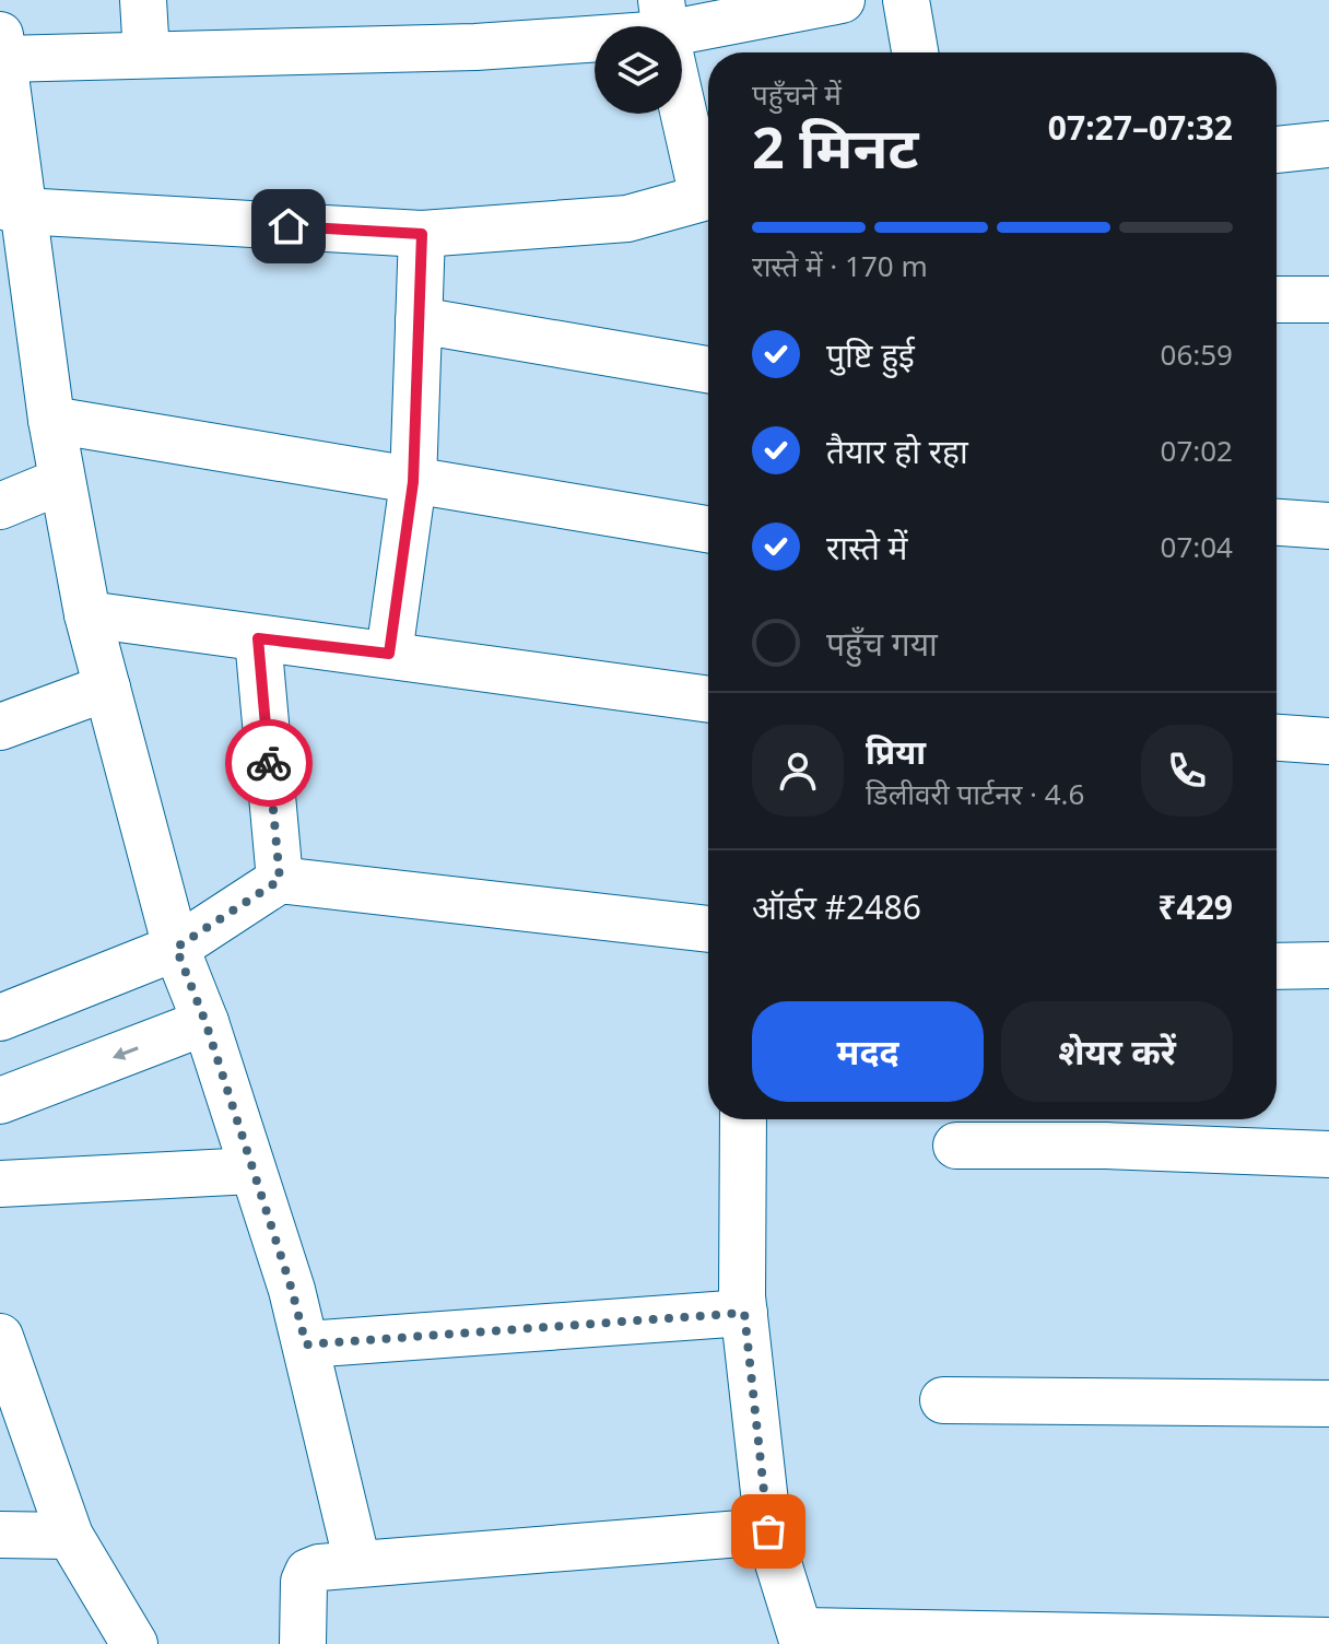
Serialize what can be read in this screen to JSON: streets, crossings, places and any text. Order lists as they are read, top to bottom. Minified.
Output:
{"page":{"heading":["2 मिनट","पहुँचने में","07:27–07:32"],"panel":["प्रिया","डिलीवरी पार्टनर · 4.6","ऑर्डर #2486","₹429"],"bar":"रास्ते में · 170 m","list":[["पुष्टि हुई","06:59"],["तैयार हो रहा","07:02"],["रास्ते में","07:04"],"पहुँच गया"],"buttons":["मदद","शेयर करें"]}}
